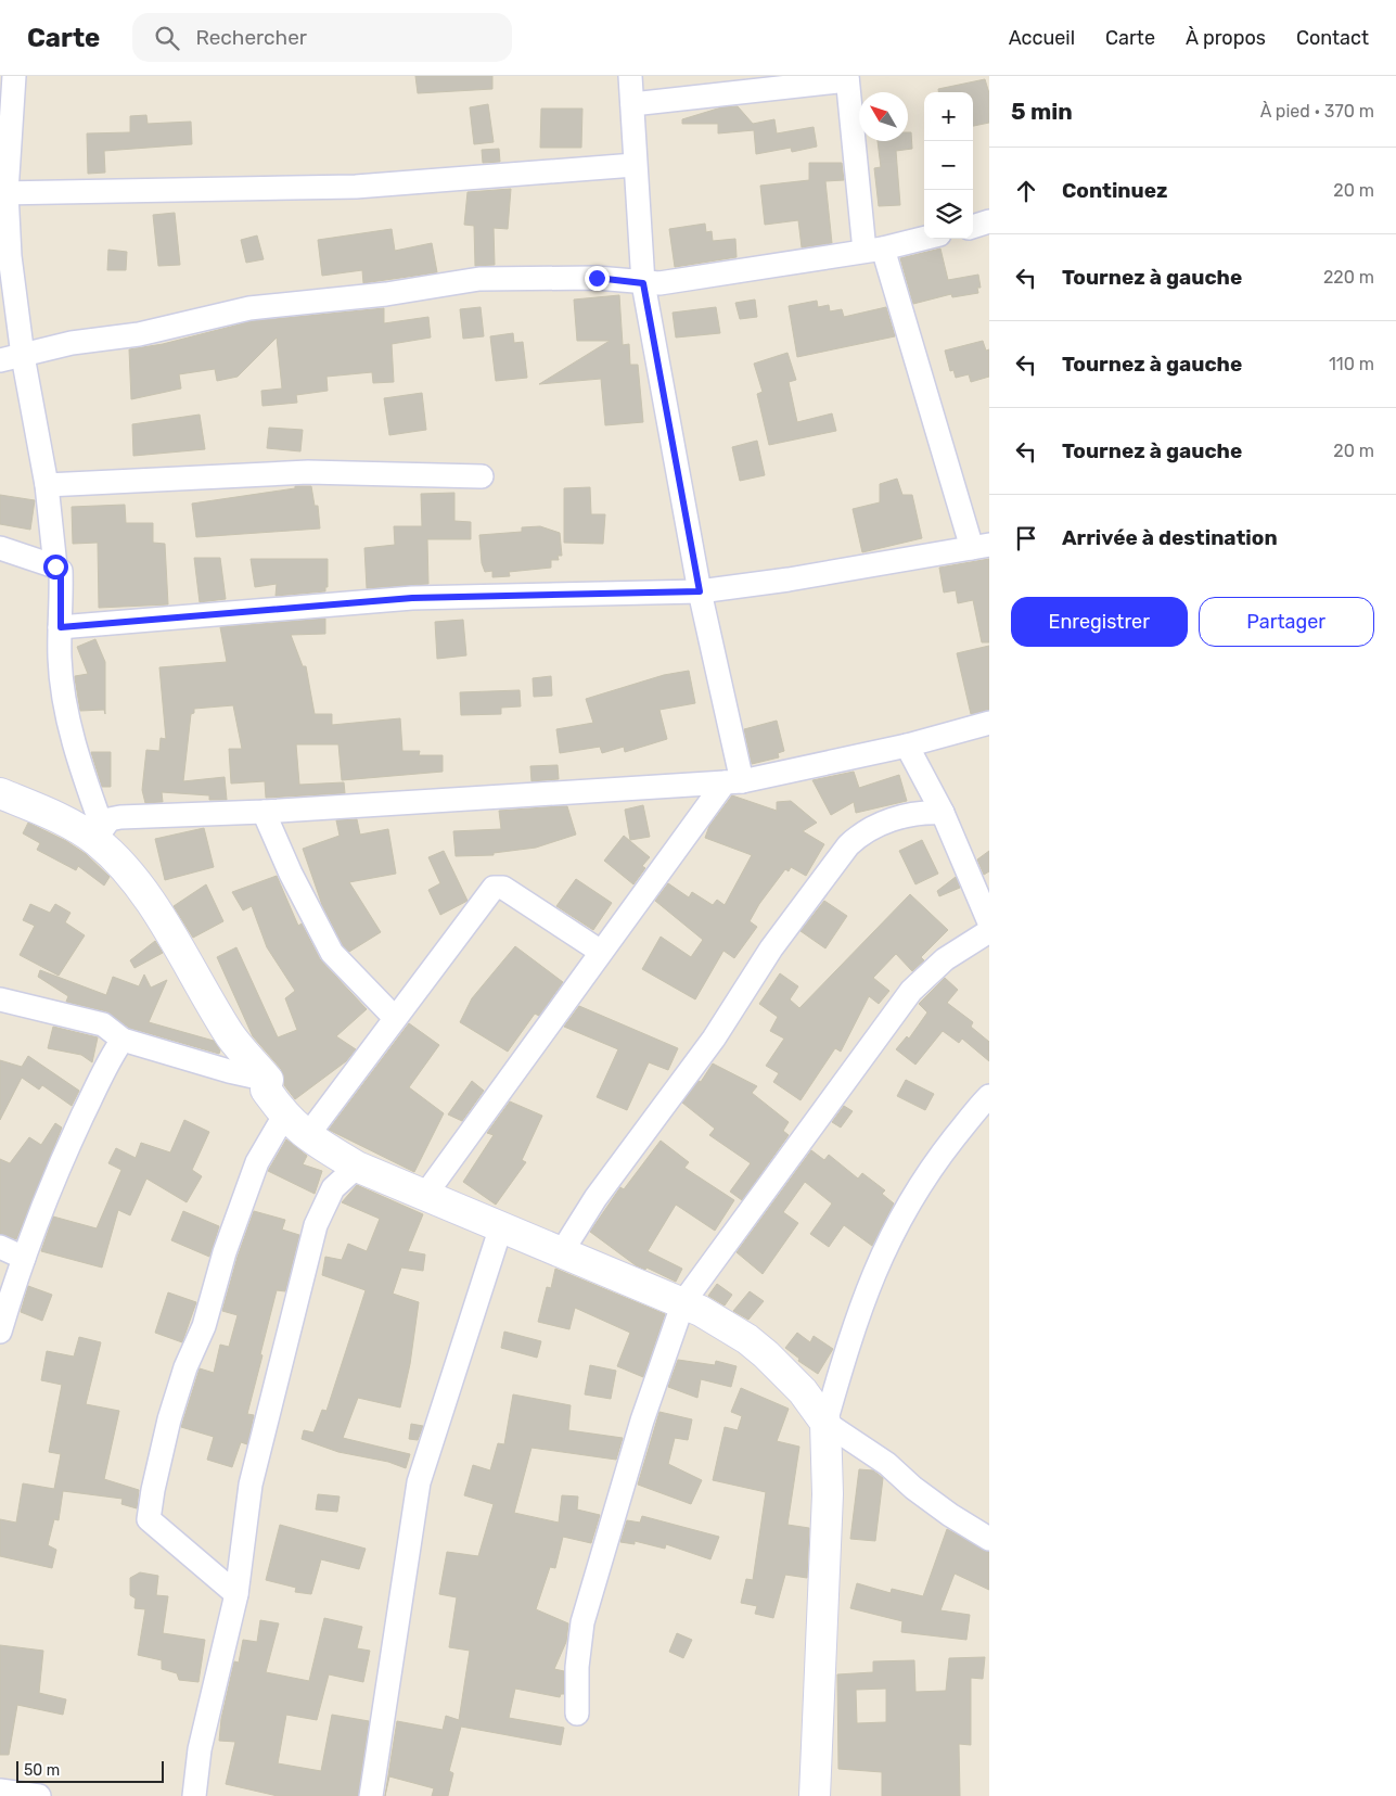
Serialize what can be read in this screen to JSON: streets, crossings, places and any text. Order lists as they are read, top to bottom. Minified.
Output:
{"scale_bar":"50 m","north":"top left","page":{"header":"Carte","search":"Rechercher","nav":["Accueil","Carte","À propos","Contact"],"heading":["5 min","À pied · 370 m"],"map_buttons":["+","−"],"list":[["Continuez","20 m"],["Tournez à gauche","220 m"],["Tournez à gauche","110 m"],["Tournez à gauche","20 m"],"Arrivée à destination"],"buttons":["Enregistrer","Partager"],"scale":"50 m"}}
